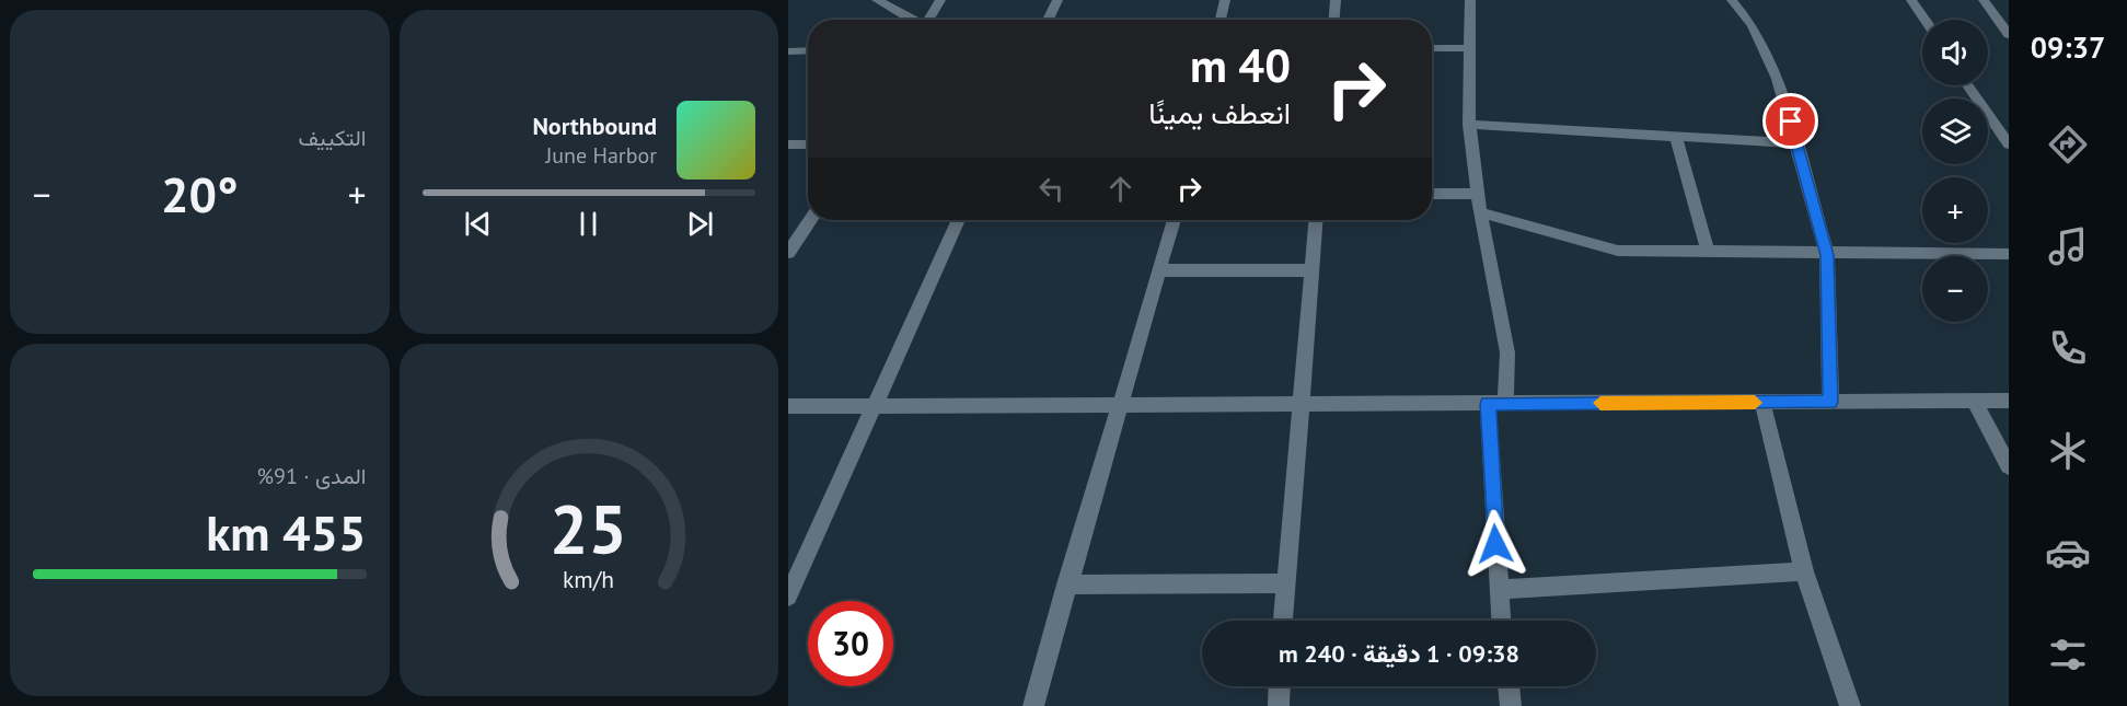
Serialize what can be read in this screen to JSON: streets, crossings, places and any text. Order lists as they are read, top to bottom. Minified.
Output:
{"page":{"tabs":"09:37","tile":["التكييف",["المدى · 91%","455 km"]],"map_buttons":["+","−"],"turn":["40 m","انعطف يمينًا"],"song":["Northbound","June Harbor"],"heat":["−","20°","+"],"limit":"30","trip":"09:38 · 1 دقيقة · 240 m","gauge":["25","km/h"]}}
